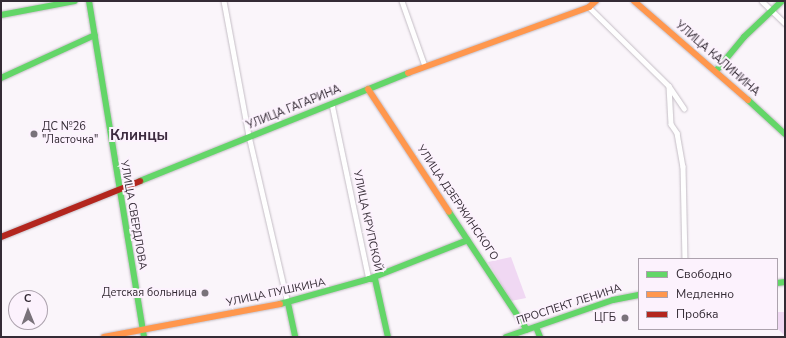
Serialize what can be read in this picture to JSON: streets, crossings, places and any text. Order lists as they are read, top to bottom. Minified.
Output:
{"streets":{"street":["УЛИЦА КАЛИНИНА","УЛИЦА ГАГАРИНА","УЛИЦА ДЗЕРЖИНСКОГО","УЛИЦА СВЕРДЛОВА","УЛИЦА КРУПСКОЙ","УЛИЦА ПУШКИНА","ПРОСПЕКТ ЛЕНИНА"]},"crossings":[["УЛИЦА ГАГАРИНА","УЛИЦА ДЗЕРЖИНСКОГО"],["УЛИЦА ГАГАРИНА","УЛИЦА СВЕРДЛОВА"],["УЛИЦА ГАГАРИНА","УЛИЦА КРУПСКОЙ"],["УЛИЦА ДЗЕРЖИНСКОГО","УЛИЦА ПУШКИНА"],["УЛИЦА ДЗЕРЖИНСКОГО","ПРОСПЕКТ ЛЕНИНА"],["УЛИЦА СВЕРДЛОВА","УЛИЦА ПУШКИНА"],["УЛИЦА КРУПСКОЙ","УЛИЦА ПУШКИНА"]],"districts":["Клинцы"],"places":["ДС №26 \"Ласточка\"","Детская больница","ЦГБ"],"legend":["Свободно","Медленно","Пробка"],"north":"top"}
